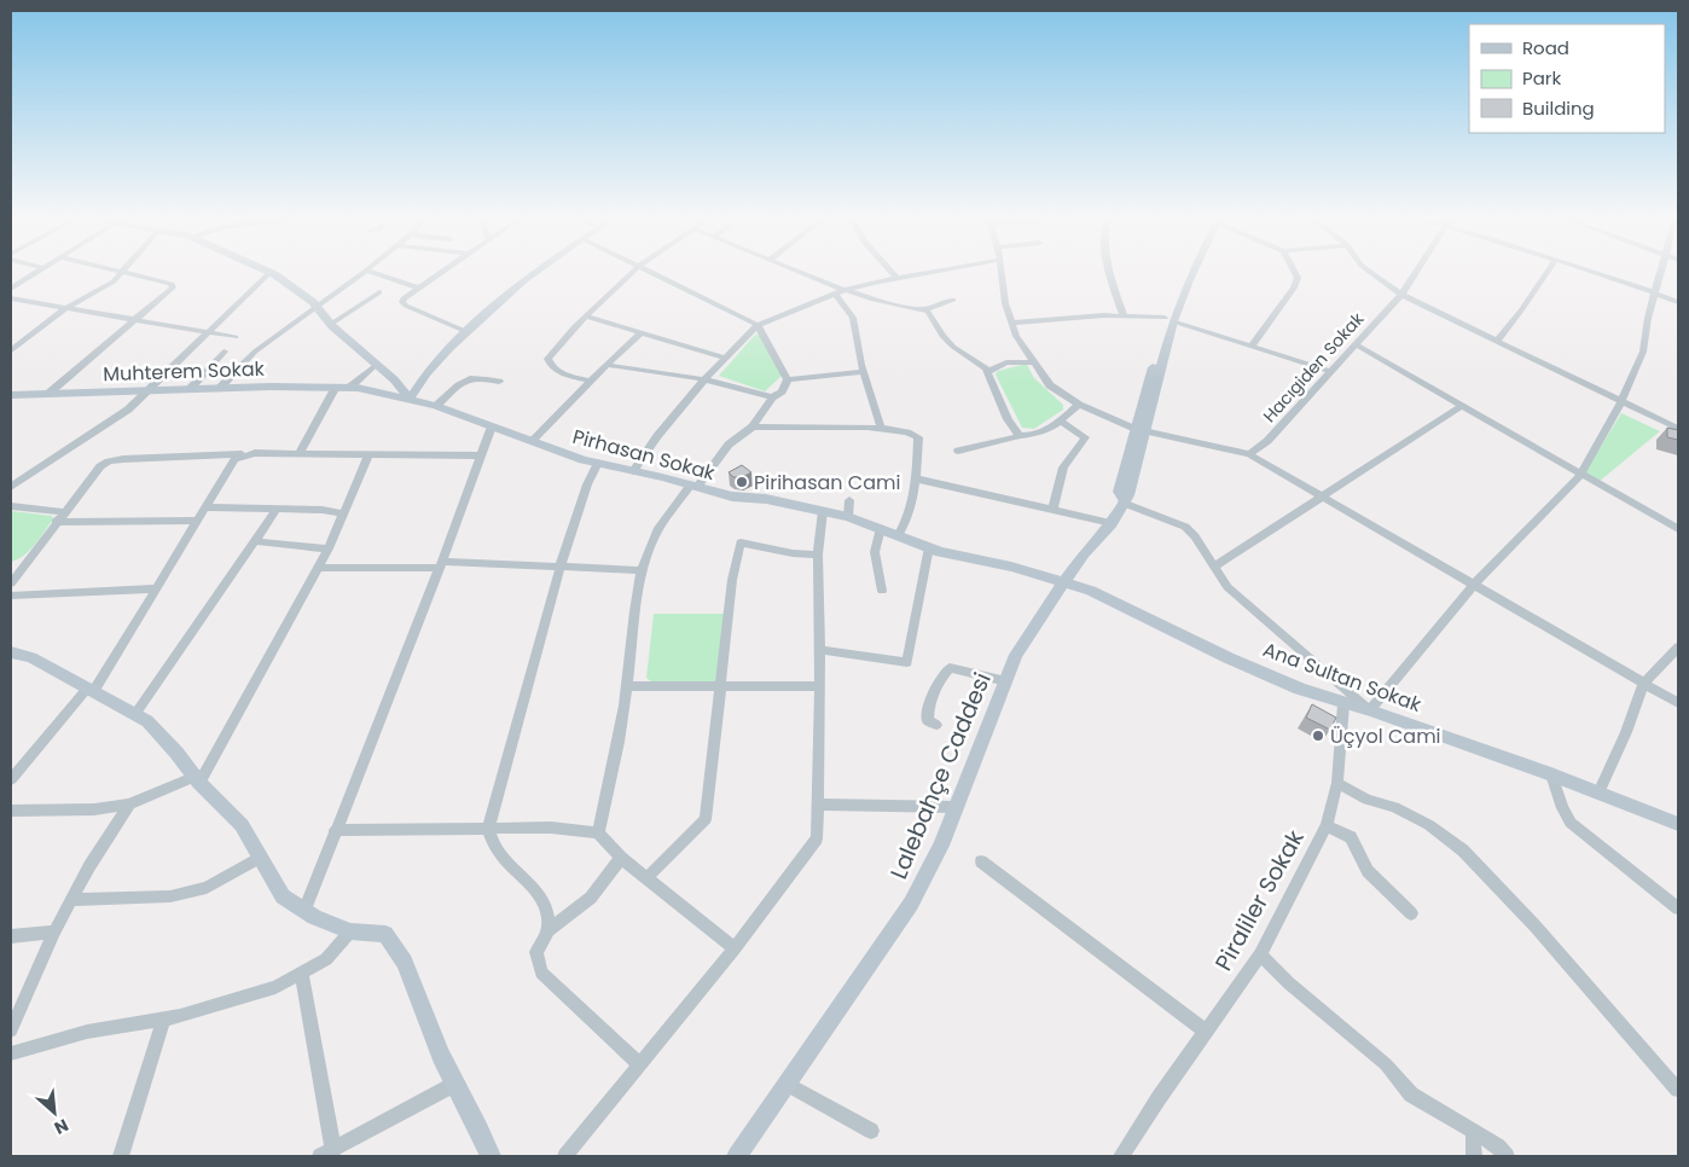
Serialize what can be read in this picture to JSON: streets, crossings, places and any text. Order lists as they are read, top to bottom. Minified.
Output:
{"streets":{"street":["Hacıgiden Sokak","Muhterem Sokak","Pirhasan Sokak","Ana Sultan Sokak","Lalebahçe Caddesi","Piraliler Sokak"]},"crossings":[["Muhterem Sokak","Pirhasan Sokak"],["Pirhasan Sokak","Ana Sultan Sokak"],["Pirhasan Sokak","Lalebahçe Caddesi"],["Ana Sultan Sokak","Lalebahçe Caddesi"],["Ana Sultan Sokak","Piraliler Sokak"]],"places":["Pirihasan Cami","Üçyol Cami"],"legend":["Road","Park","Building"],"north":"bottom right"}
